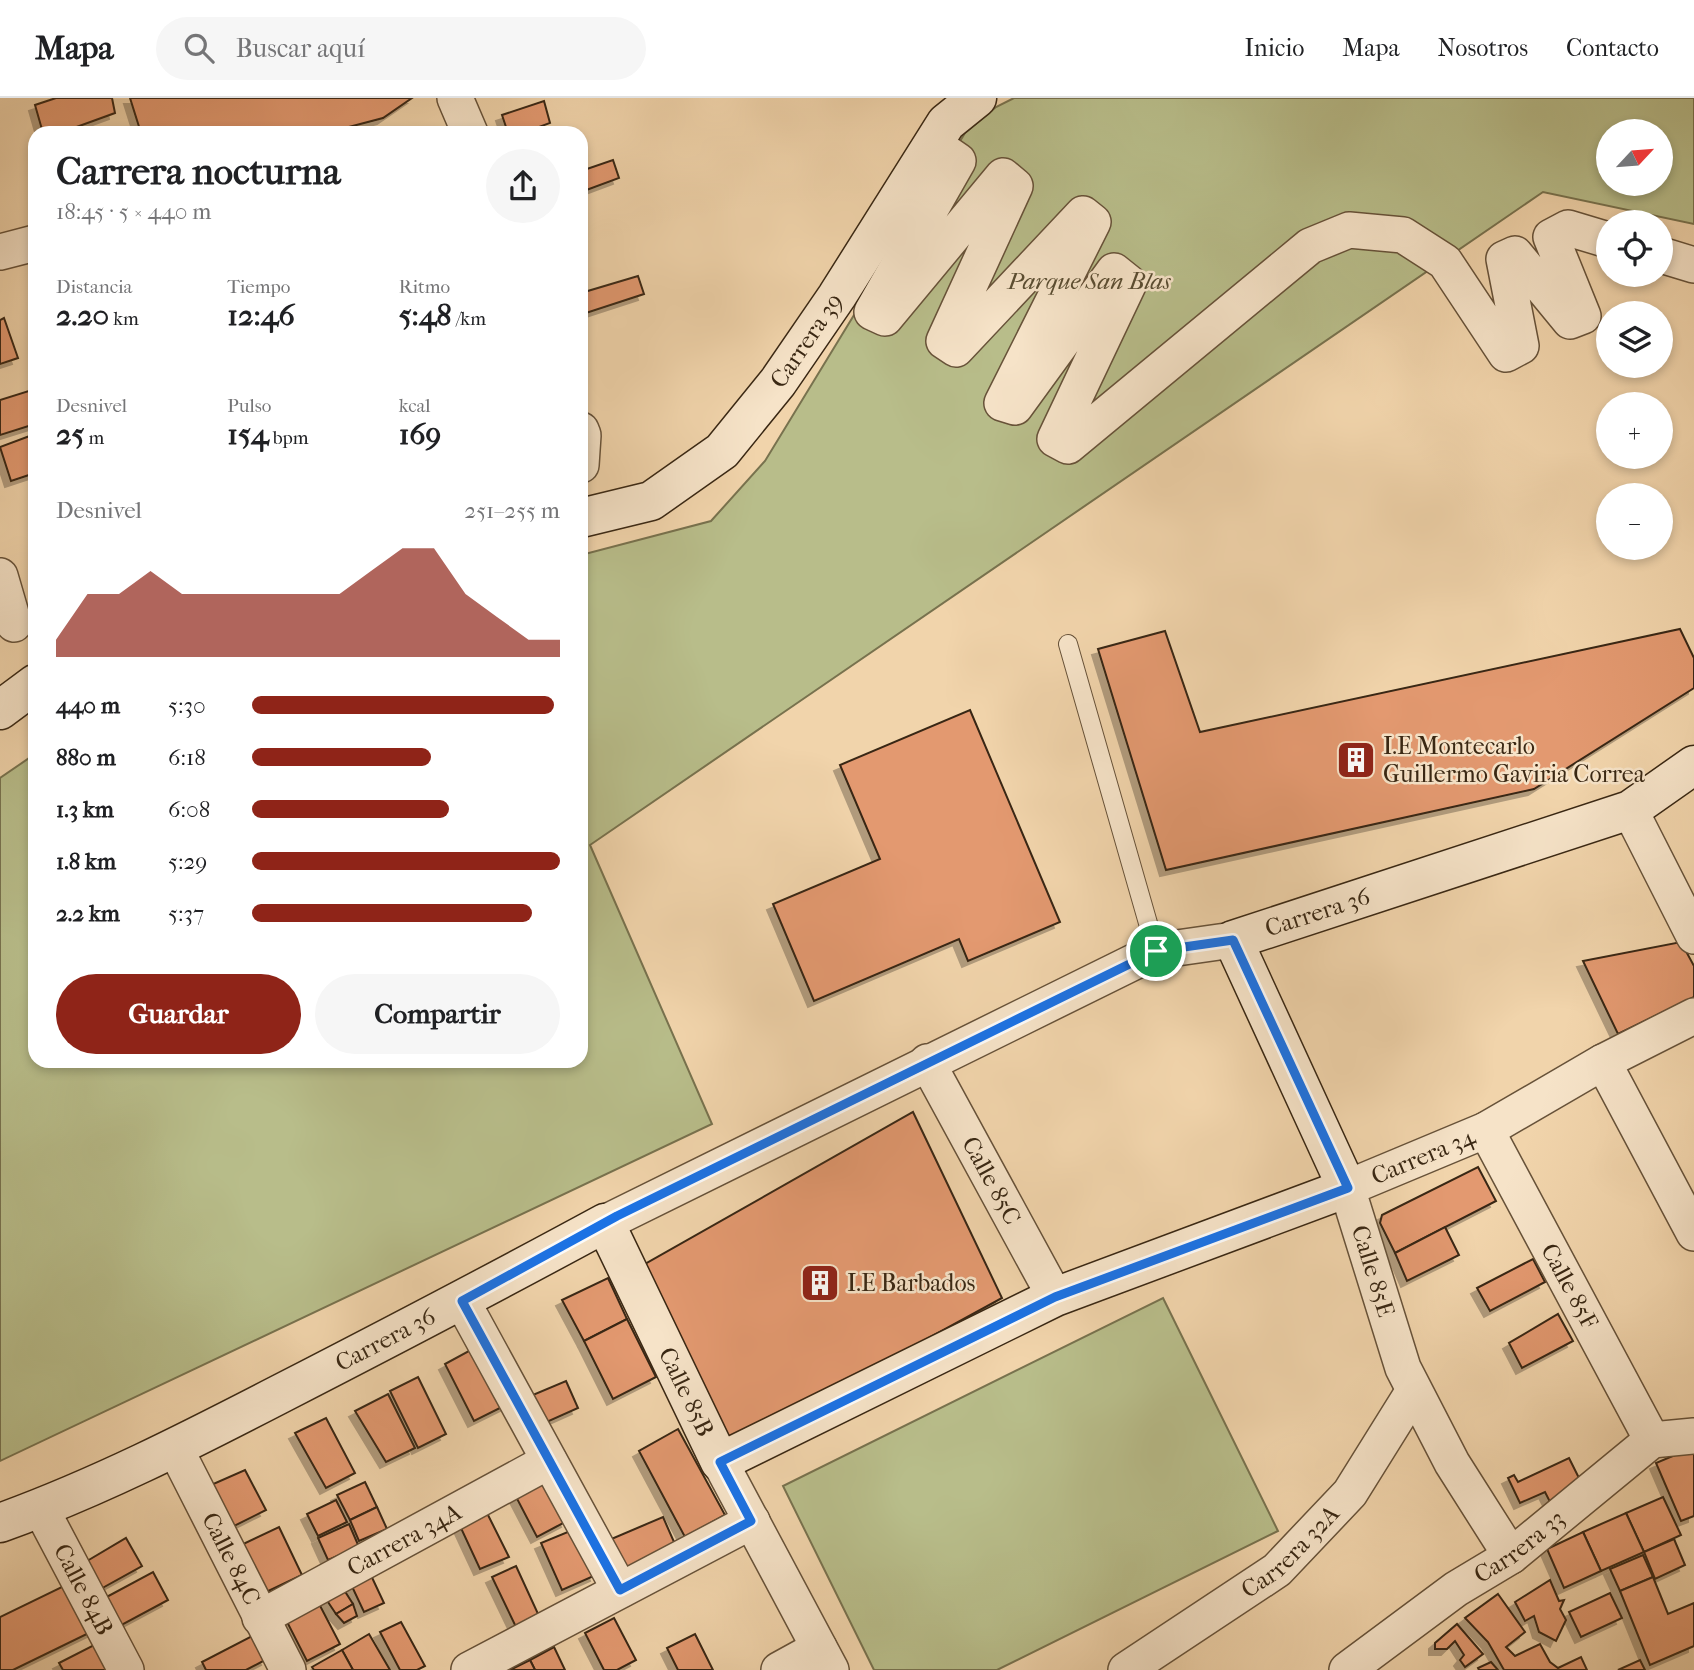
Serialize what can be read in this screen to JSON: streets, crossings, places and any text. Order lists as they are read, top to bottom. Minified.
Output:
{"streets":{"street":["Carrera 39","Carrera 36","Carrera 34","Calle 85C","Calle 85E","Calle 85F","Calle 85B","Carrera 34A","Carrera 33","Carrera 32A","Calle 84C","Calle 84B"]},"crossings":[["Carrera 36","Calle 85C"],["Carrera 36","Calle 85E"],["Carrera 36","Calle 85B"],["Carrera 36","Calle 84C"],["Carrera 36","Calle 84B"],["Carrera 34","Calle 85C"],["Carrera 34","Calle 85E"],["Carrera 34","Calle 85F"],["Carrera 34","Calle 85B"],["Calle 85E","Carrera 33"],["Calle 85E","Carrera 32A"],["Calle 85F","Carrera 33"],["Carrera 34A","Calle 84C"]],"parks":["Parque San Blas"],"places":{"building":["I.E Montecarlo Guillermo Gaviria Correa","I.E Barbados"]},"north":"top right","page":{"header":"Mapa","search":"Buscar aquí","nav":["Inicio","Mapa","Nosotros","Contacto"],"map_buttons":["+","−"],"heading":["Carrera nocturna","18:45 · 5 × 440 m"],"stats":[["Distancia","2.20 km"],["Tiempo","12:46"],["Ritmo","5:48 /km"],["Desnivel","25 m"],["Pulso","154 bpm"],["kcal","169"]],"chart":["Desnivel","251–255 m"],"list":[{"name":"440 m","note":"5:30"},{"name":"880 m","note":"6:18"},{"name":"1.3 km","note":"6:08"},{"name":"1.8 km","note":"5:29"},{"name":"2.2 km","note":"5:37"}],"buttons":["Guardar","Compartir"]}}
